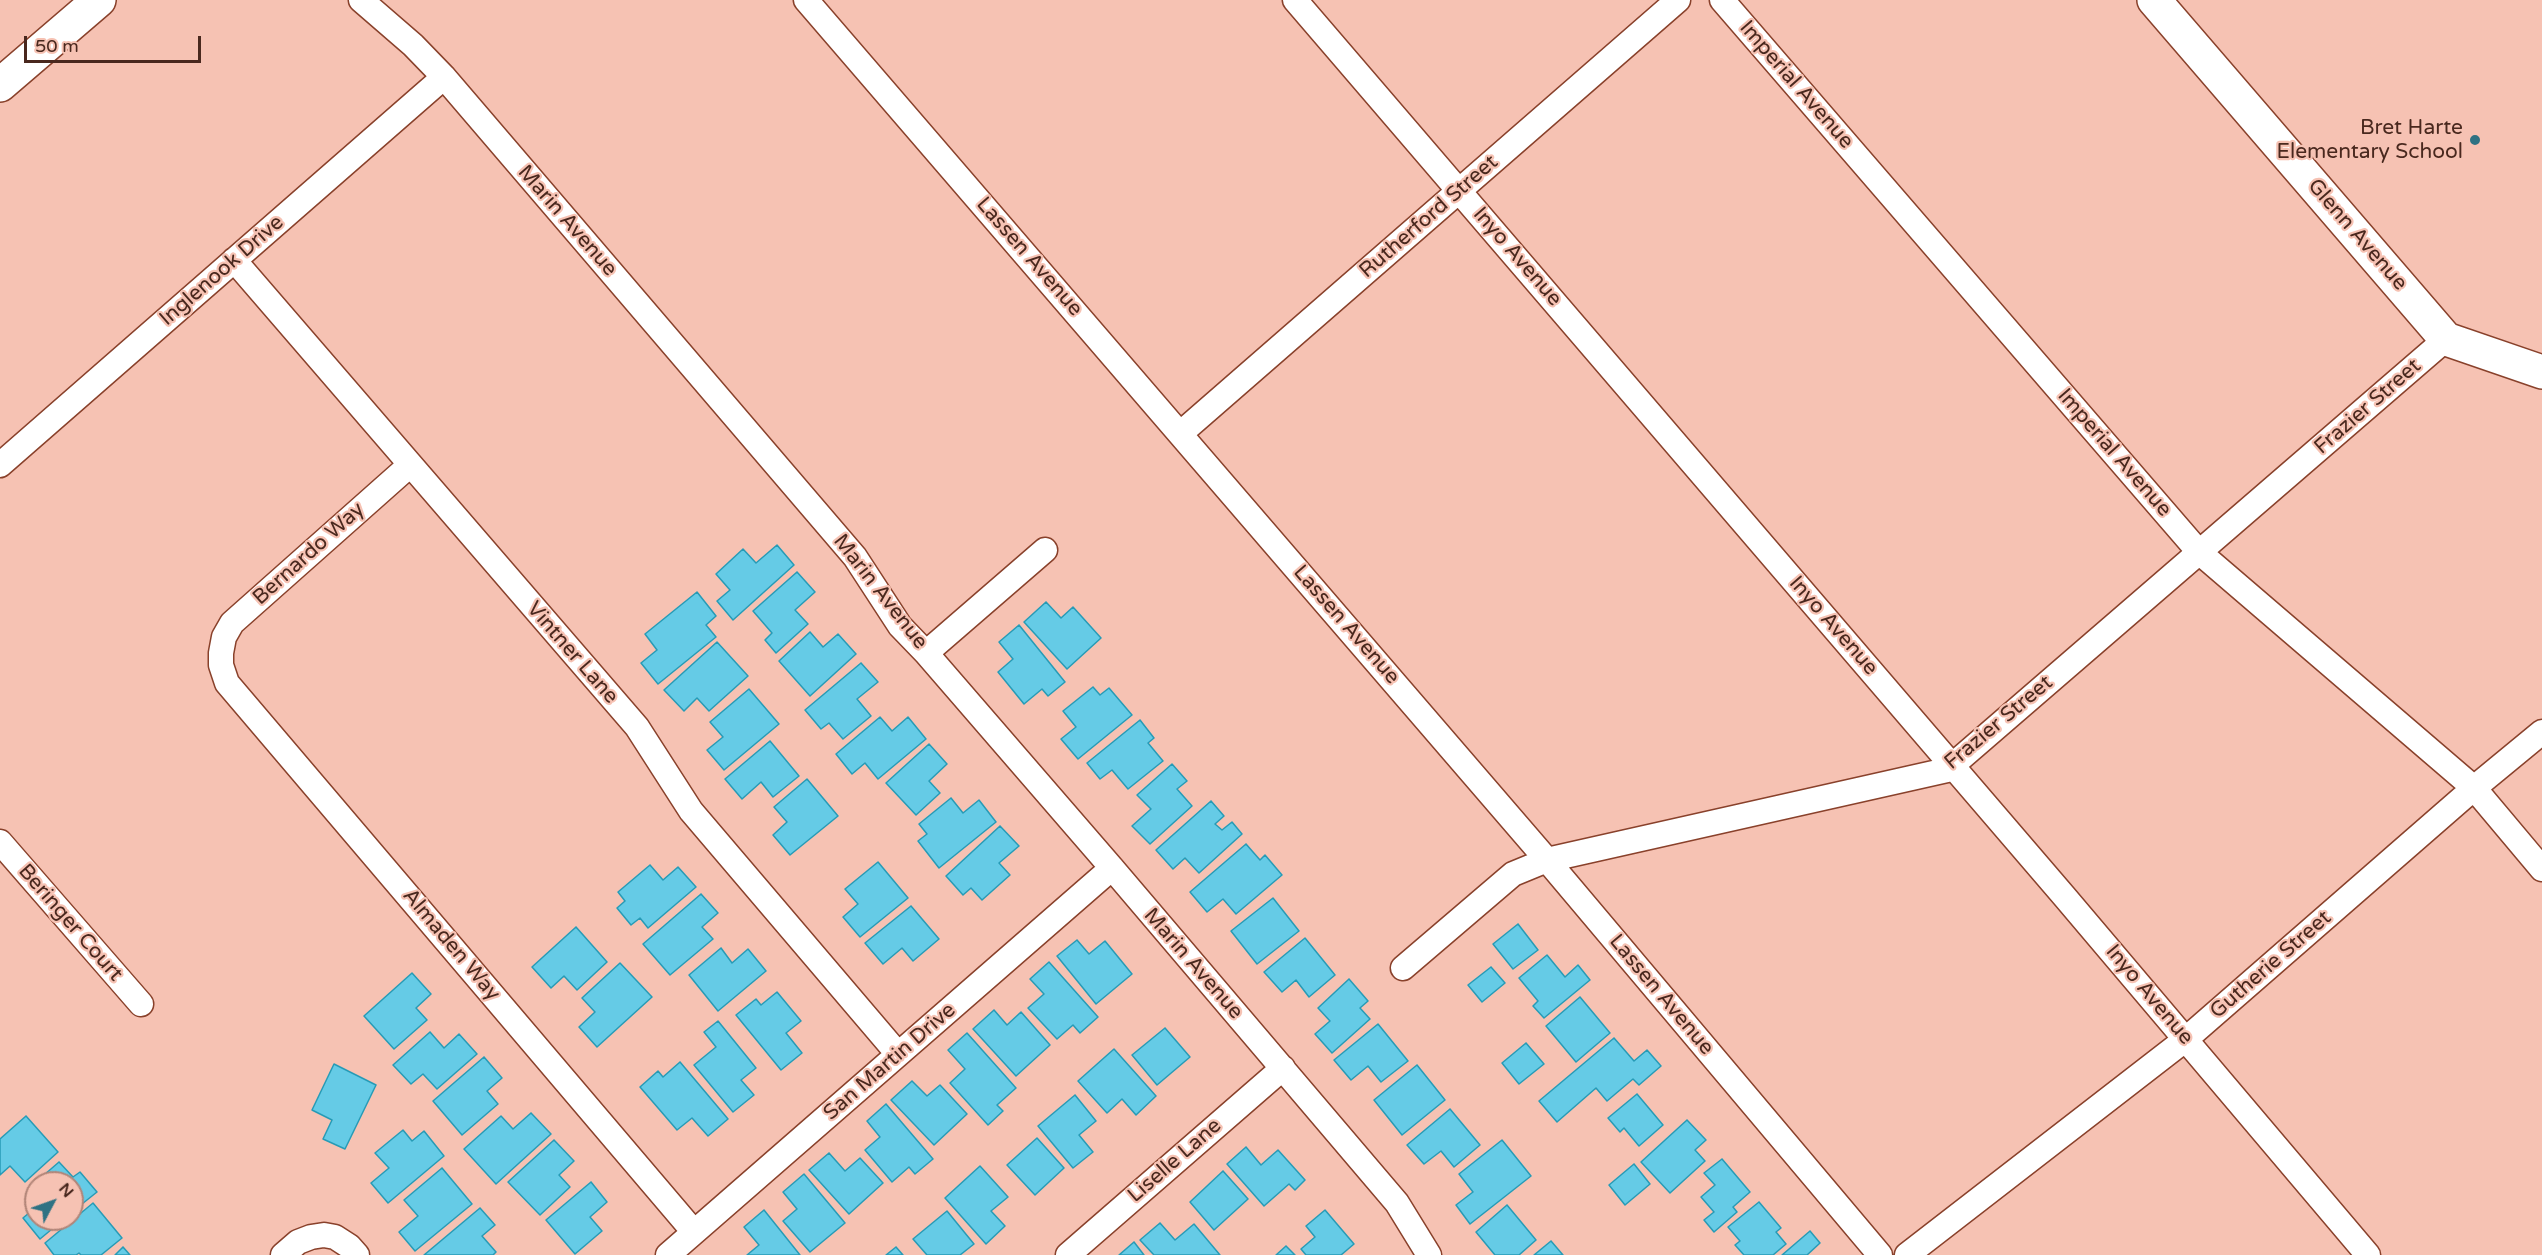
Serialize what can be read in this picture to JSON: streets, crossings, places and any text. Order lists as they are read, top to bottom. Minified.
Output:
{"streets":{"street":["Imperial Avenue","Rutherford Street","Marin Avenue","Glenn Avenue","Lassen Avenue","Inyo Avenue","Inglenook Drive","Frazier Street","Bernardo Way","Vintner Lane","Beringer Court","Almaden Way","Gutherie Street","San Martin Drive","Liselle Lane"]},"crossings":[["Imperial Avenue","Frazier Street"],["Imperial Avenue","Gutherie Street"],["Rutherford Street","Lassen Avenue"],["Rutherford Street","Inyo Avenue"],["Marin Avenue","Inglenook Drive"],["Marin Avenue","San Martin Drive"],["Marin Avenue","Liselle Lane"],["Glenn Avenue","Frazier Street"],["Lassen Avenue","Frazier Street"],["Inyo Avenue","Frazier Street"],["Inyo Avenue","Gutherie Street"],["Inglenook Drive","Vintner Lane"],["Bernardo Way","Vintner Lane"],["Bernardo Way","Almaden Way"],["Vintner Lane","San Martin Drive"],["Almaden Way","San Martin Drive"]],"places":["Bret Harte Elementary School"],"scale_bar":"50 m","north":"top right"}
